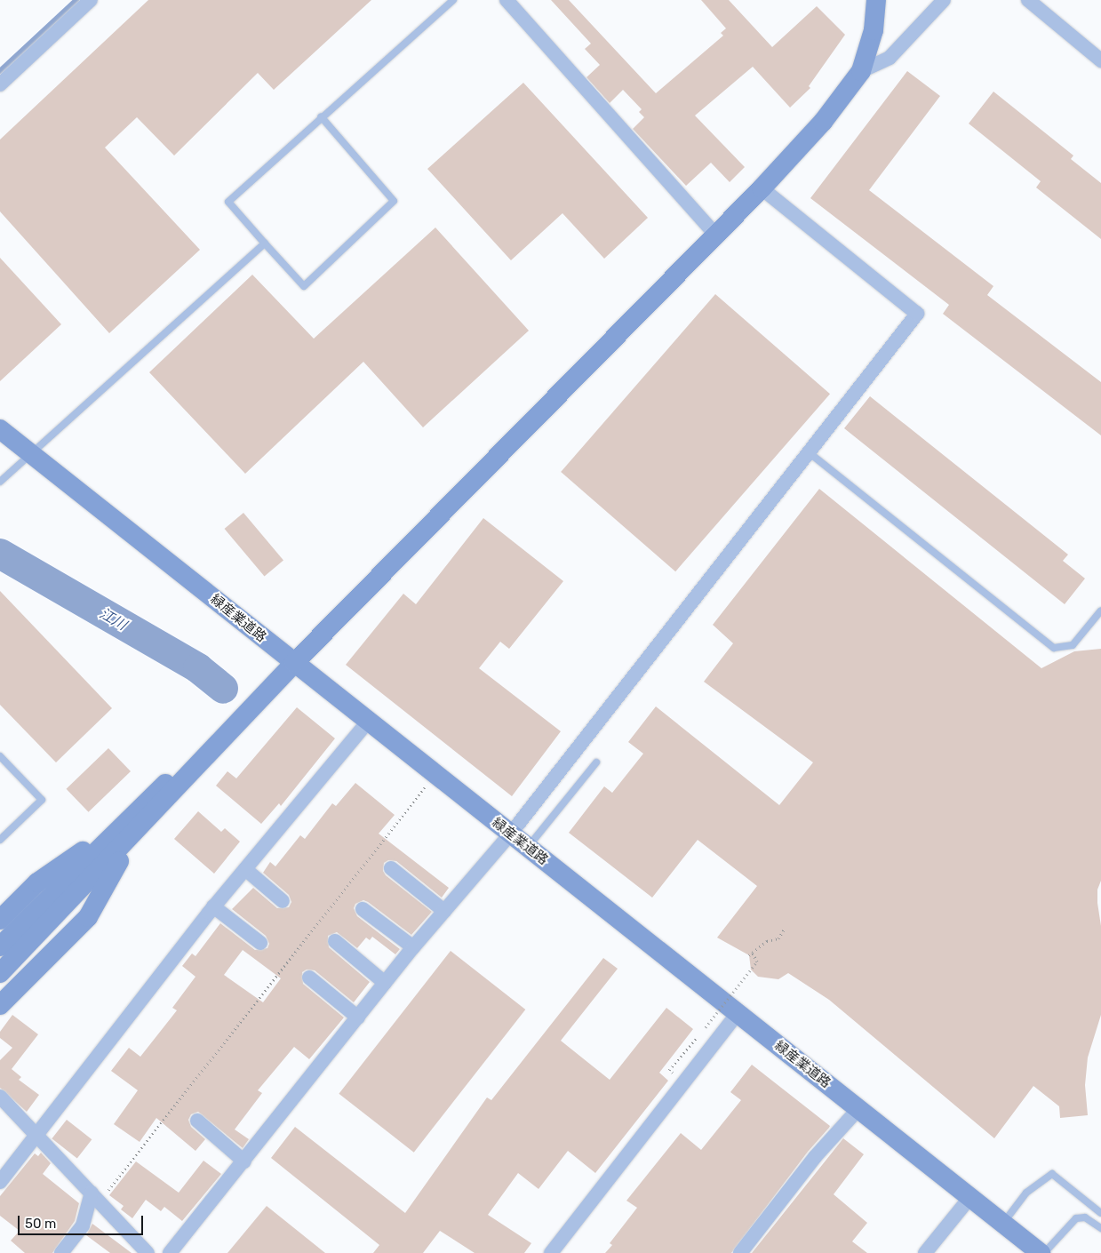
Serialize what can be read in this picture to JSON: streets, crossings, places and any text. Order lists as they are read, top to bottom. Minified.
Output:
{"streets":{"street":["緑産業道路"]},"water":["江川"],"scale_bar":"50 m"}
